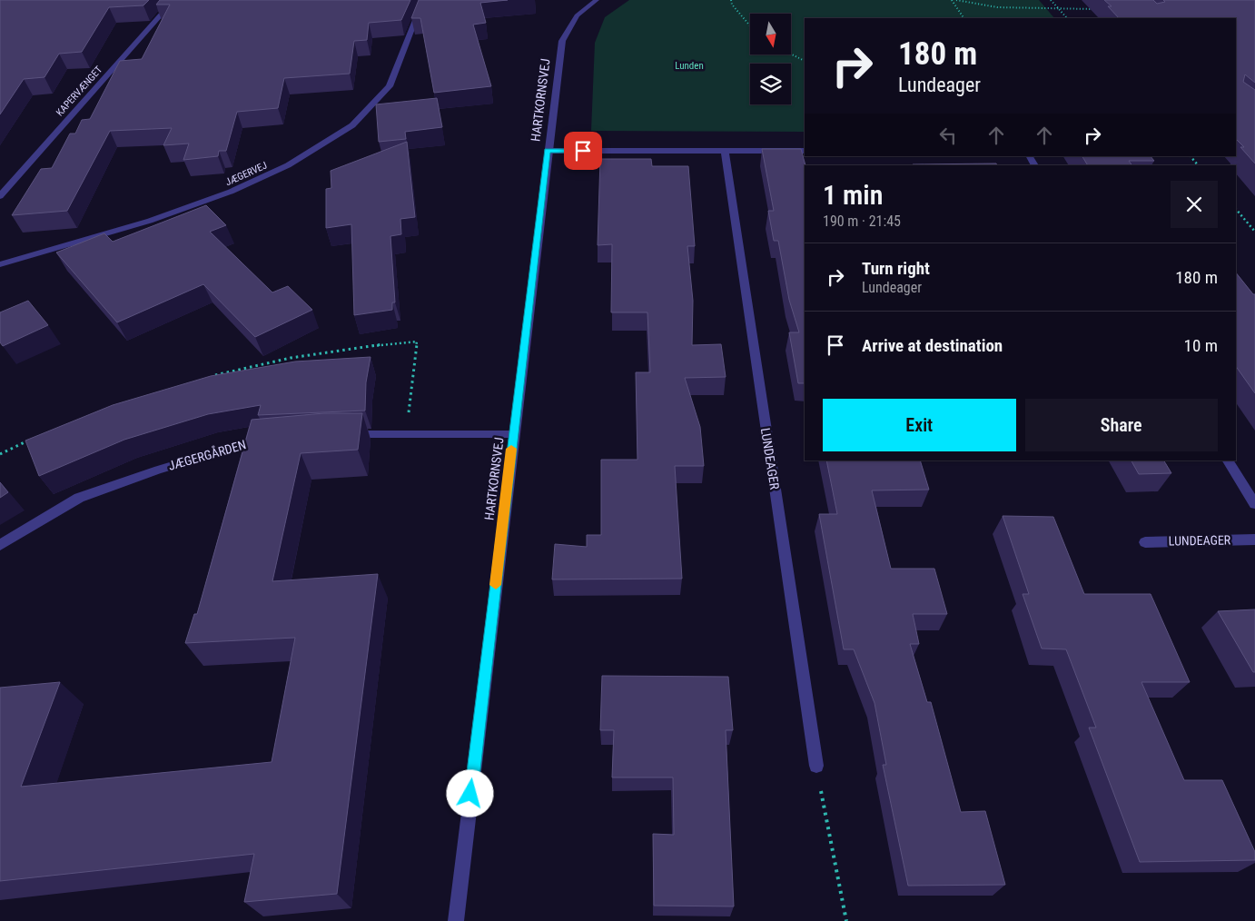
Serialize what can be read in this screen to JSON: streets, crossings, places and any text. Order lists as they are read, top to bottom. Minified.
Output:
{"streets":{"street":["KAPERVÆNGET","HARTKORNSVEJ","JÆGERVEJ","JÆGERGÅRDEN","LUNDEAGER"]},"parks":["Lunden"],"north":"bottom","page":{"turn":["180 m","Lundeager"],"heading":["1 min","190 m · 21:45"],"list":[{"name":"Turn right","note":"Lundeager","value":"180 m"},{"name":"Arrive at destination","value":"10 m"}],"buttons":["Exit","Share"]}}
